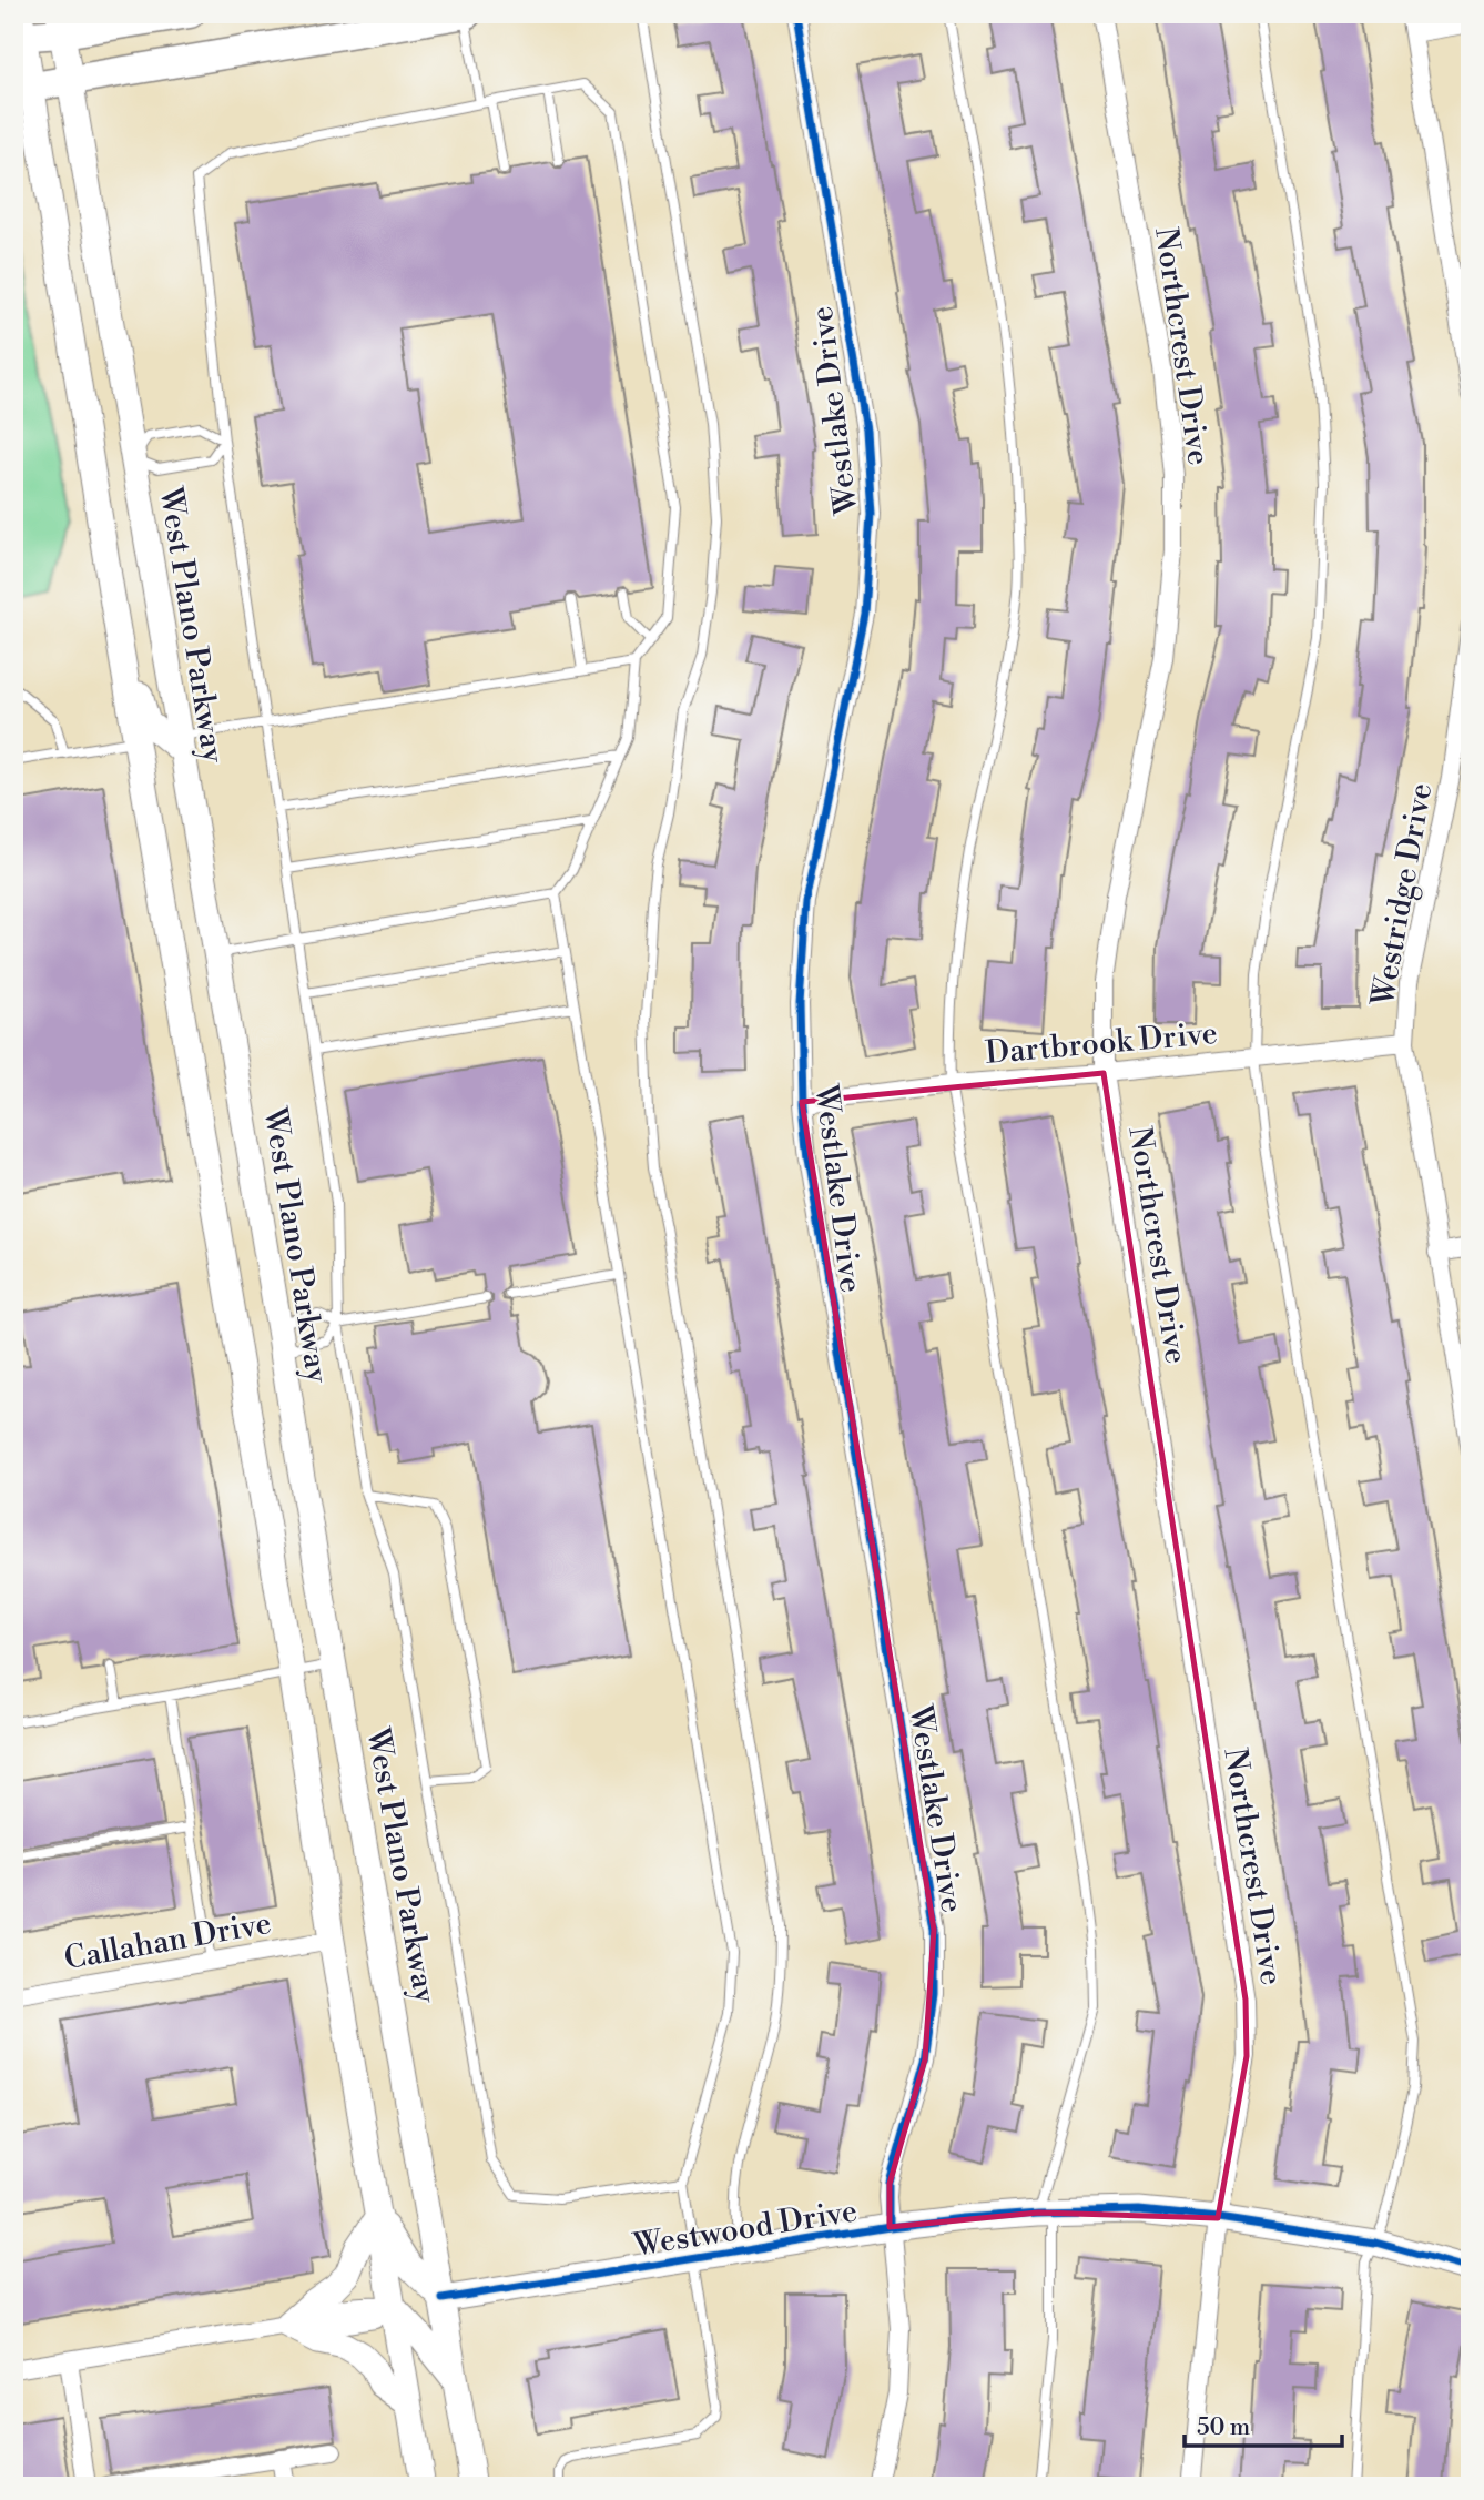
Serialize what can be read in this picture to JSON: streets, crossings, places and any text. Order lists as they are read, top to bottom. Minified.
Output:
{"streets":{"main road":["West Plano Parkway","Westwood Drive"],"street":["Northcrest Drive","Westlake Drive","Westridge Drive","Dartbrook Drive","Callahan Drive"]},"crossings":[["Northcrest Drive","Dartbrook Drive"],["Northcrest Drive","Westwood Drive"],["Westlake Drive","Dartbrook Drive"],["Westlake Drive","Westwood Drive"],["West Plano Parkway","Westwood Drive"],["Westridge Drive","Dartbrook Drive"]],"scale_bar":"50 m"}
